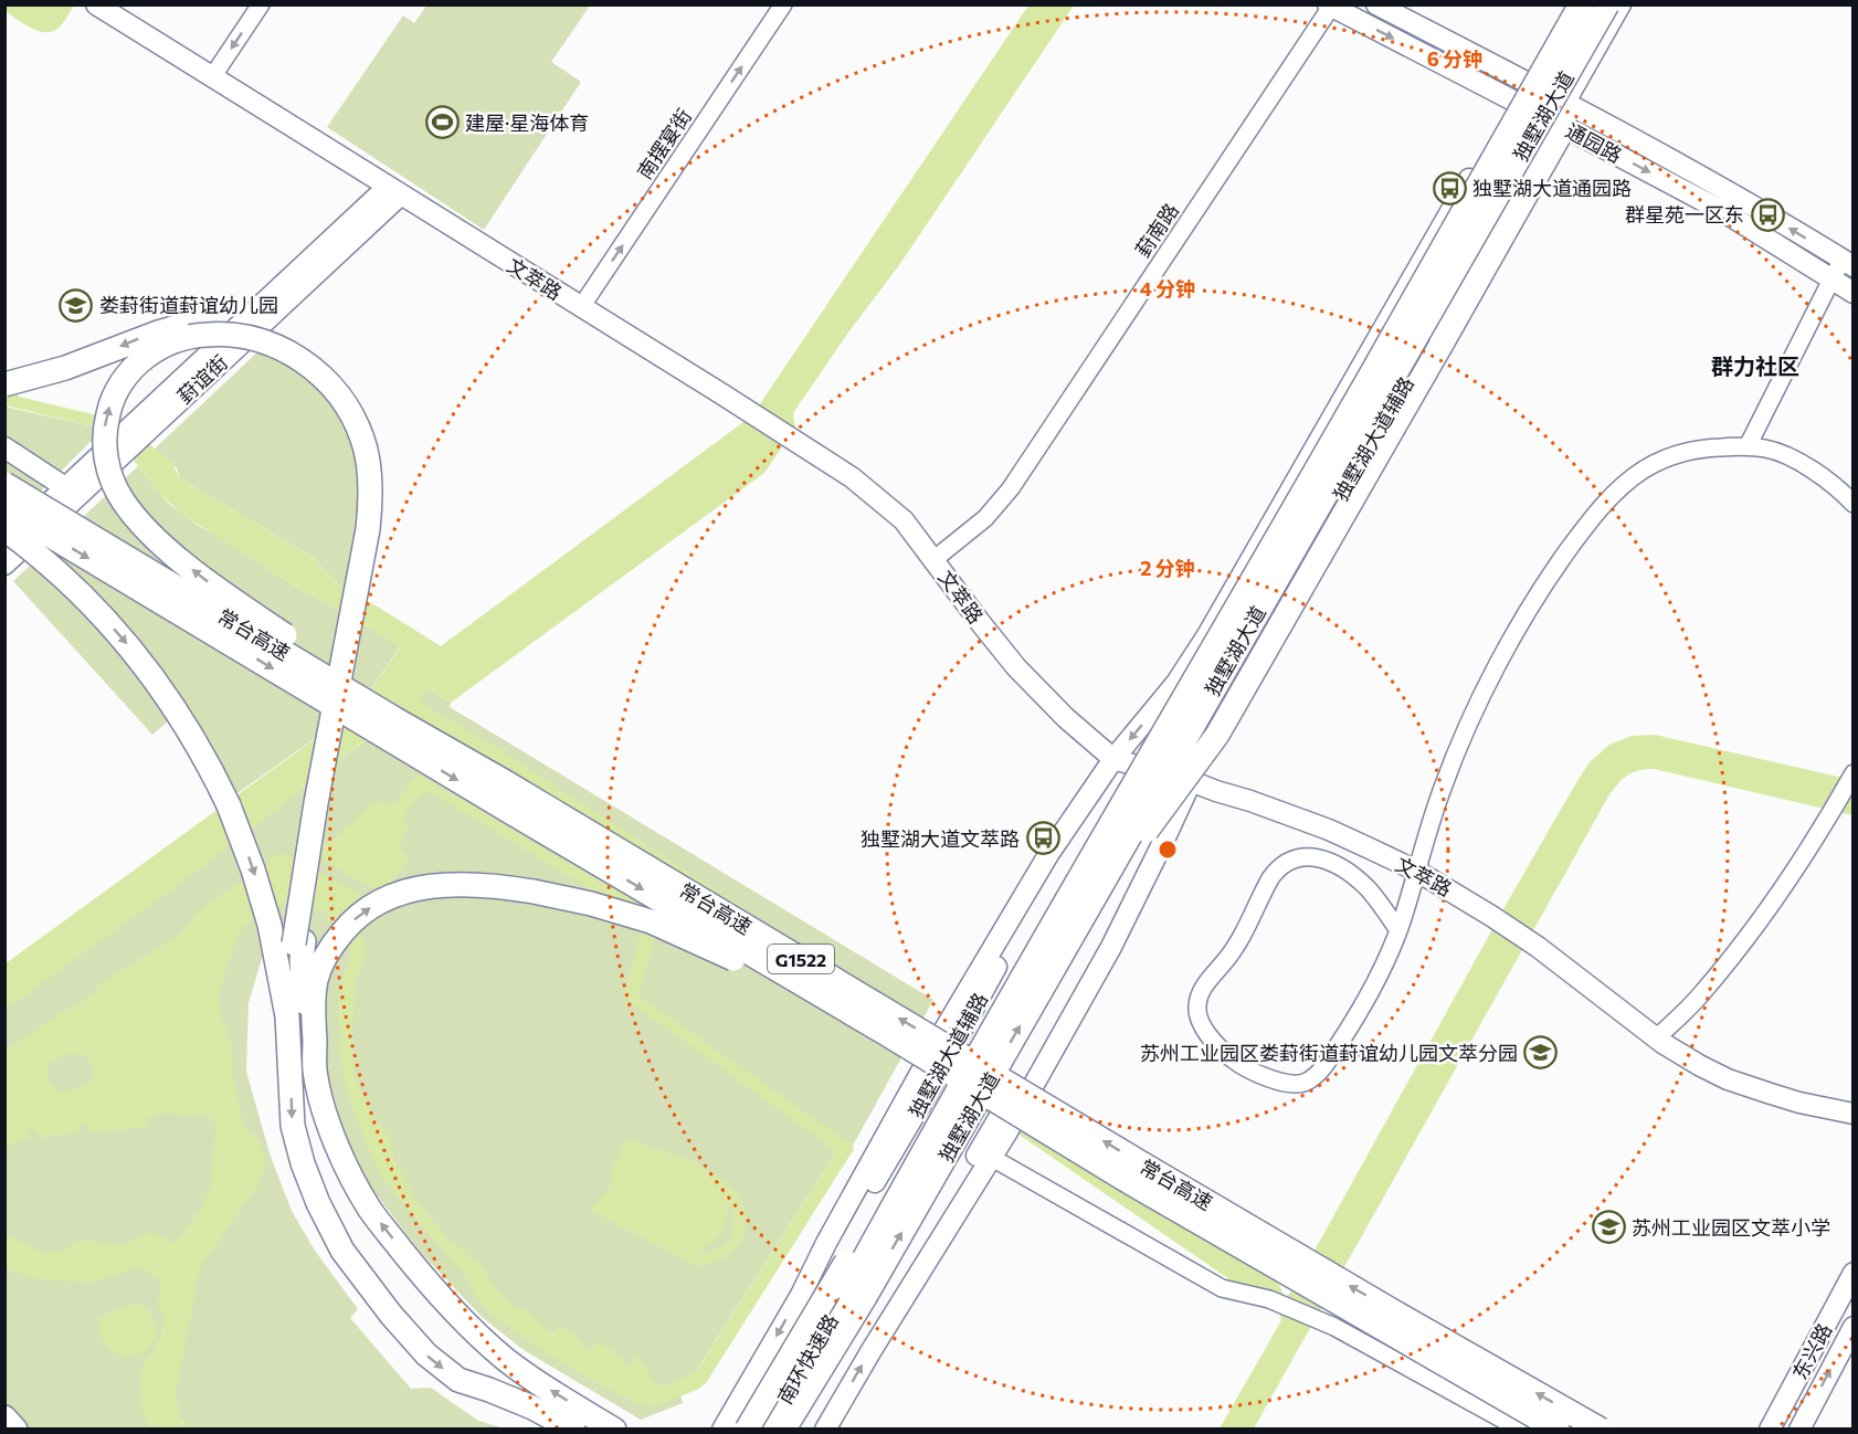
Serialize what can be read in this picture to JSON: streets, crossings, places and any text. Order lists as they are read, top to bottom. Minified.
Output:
{"streets":{"highway":["独墅湖大道","常台高速","G1522","南环快速路"],"main road":["通园路","文萃路","葑谊街","独墅湖大道辅路","东兴路"],"street":["南摆宴街","葑南路"]},"crossings":[["独墅湖大道","南环快速路"],["通园路","葑南路"],["通园路","独墅湖大道辅路"],["南摆宴街","文萃路"],["葑南路","文萃路"],["文萃路","葑谊街"],["文萃路","独墅湖大道辅路"]],"one_way":["南摆宴街"],"districts":["群力社区"],"places":{"sports":["建屋·星海体育"],"bus stop":["独墅湖大道通园路","群星苑一区东","独墅湖大道文萃路"],"school or university":["娄葑街道葑谊幼儿园","苏州工业园区娄葑街道葑谊幼儿园文萃分园","苏州工业园区文萃小学"]},"rings":["6 分钟","4 分钟","2 分钟"]}
